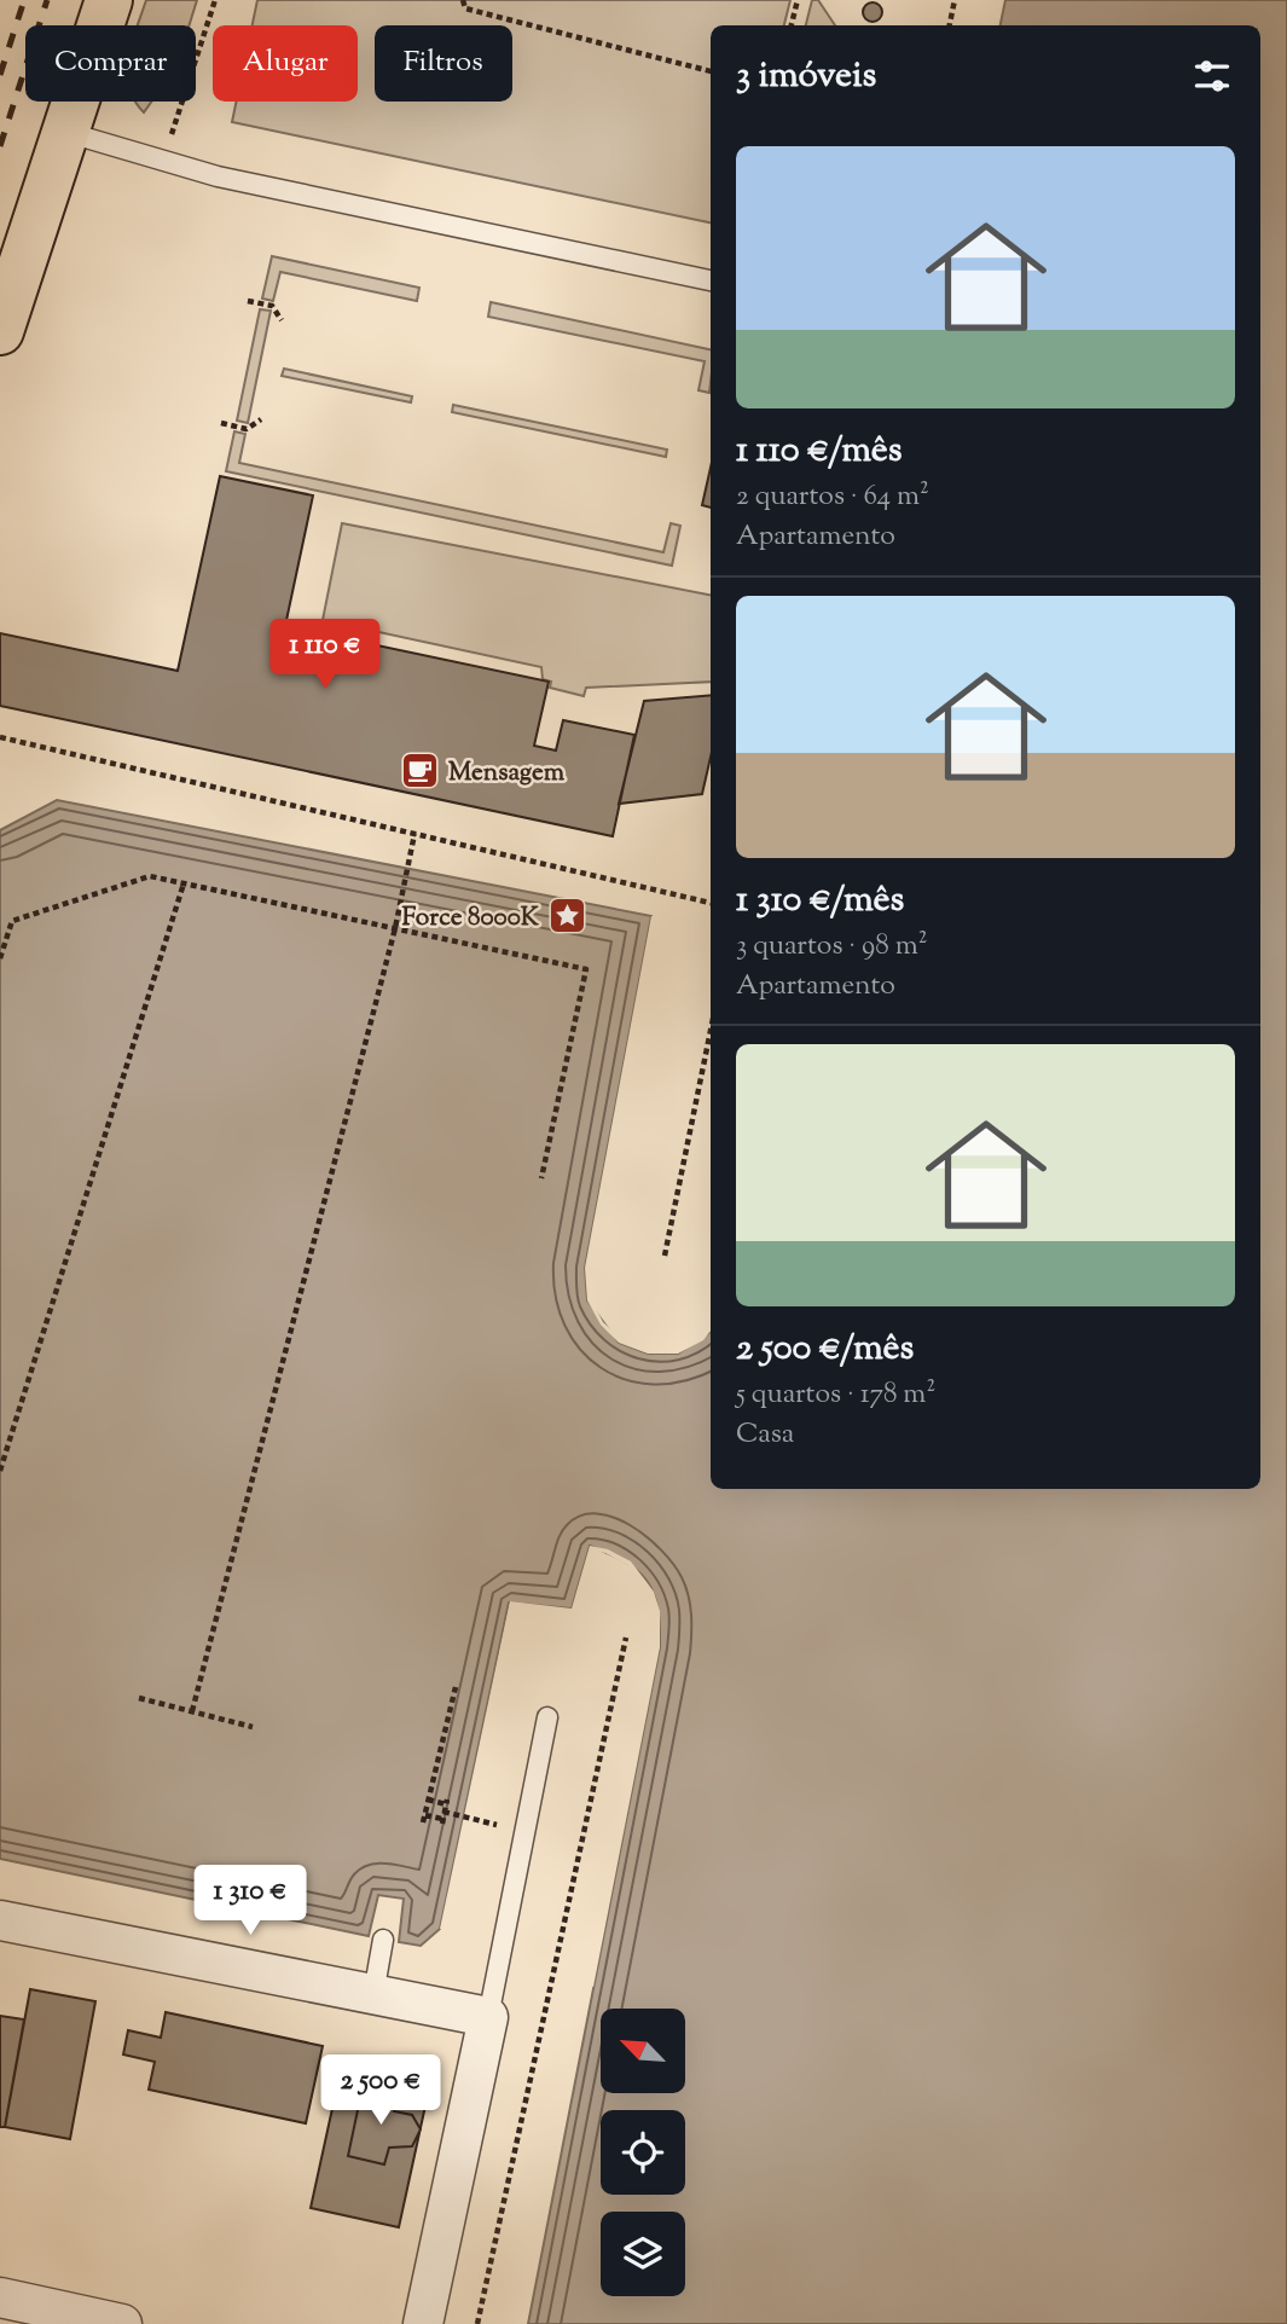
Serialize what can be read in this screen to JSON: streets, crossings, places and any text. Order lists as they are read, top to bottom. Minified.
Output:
{"places":{"cafe":["Mensagem"],"place":["Force 8000K"]},"north":"top left","page":{"chip":["Comprar","Alugar","Filtros"],"heading":"3 imóveis","list":[{"name":"1 110 €/mês","note":"2 quartos · 64 m² · Apartamento"},{"name":"1 310 €/mês","note":"3 quartos · 98 m² · Apartamento"},{"name":"2 500 €/mês","note":"5 quartos · 178 m² · Casa"}],"price":["1 110 €","1 310 €","2 500 €"]}}
